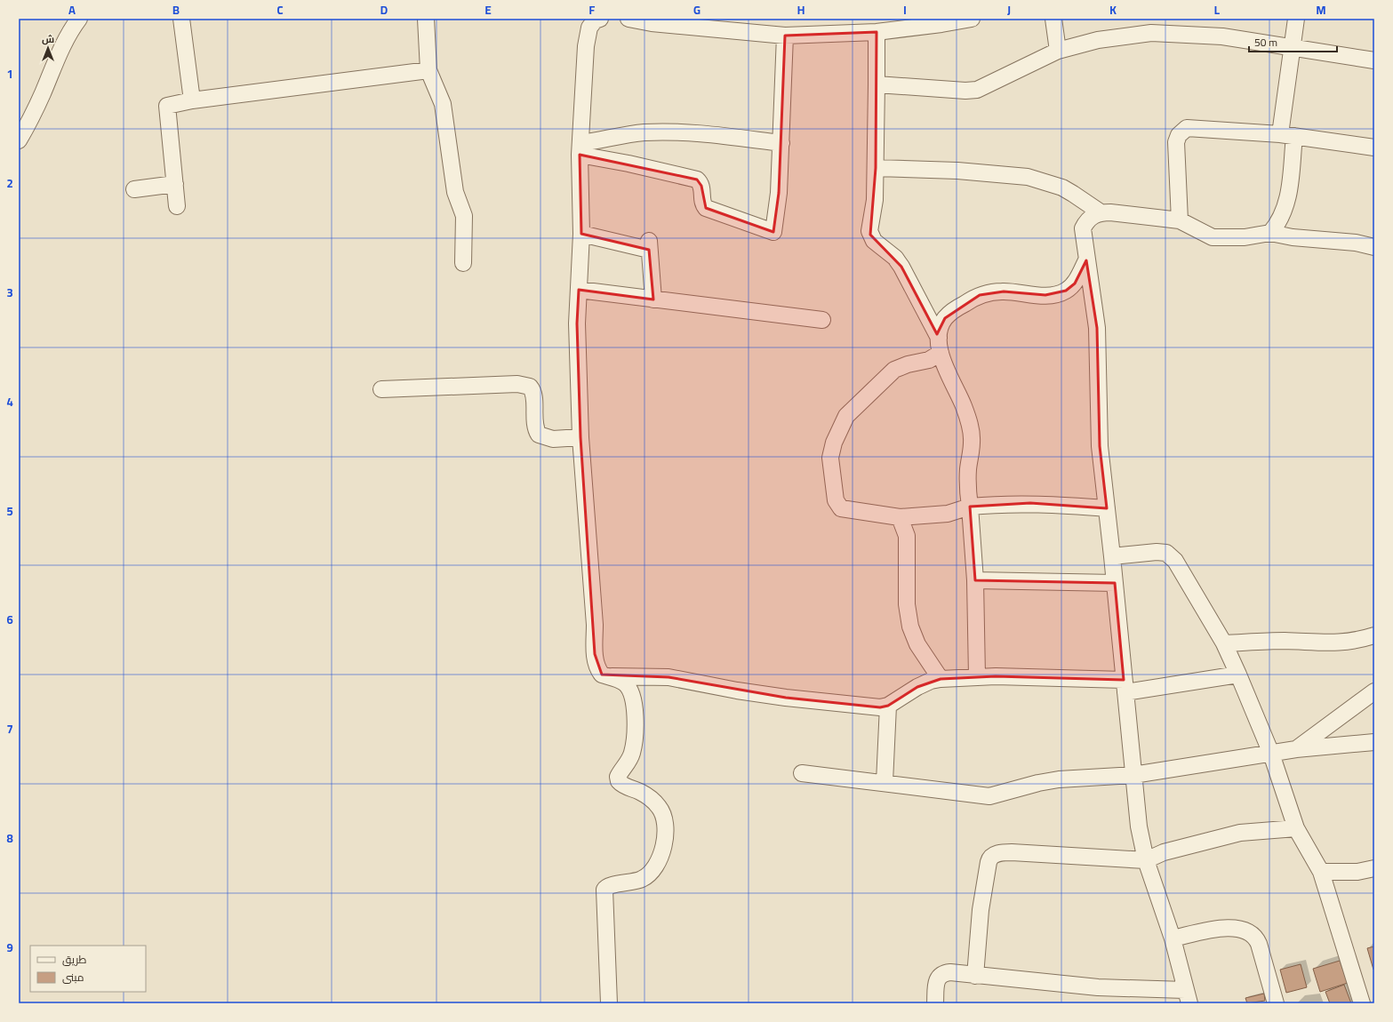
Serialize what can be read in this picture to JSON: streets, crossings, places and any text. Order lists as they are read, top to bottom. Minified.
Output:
{"legend":["طريق","مبنى"],"scale_bar":"50 m","north":"top","grid":{"columns":["A","B","C","D","E","F","G","H","I","J","K","L","M"],"rows":["1","2","3","4","5","6","7","8","9"]}}
